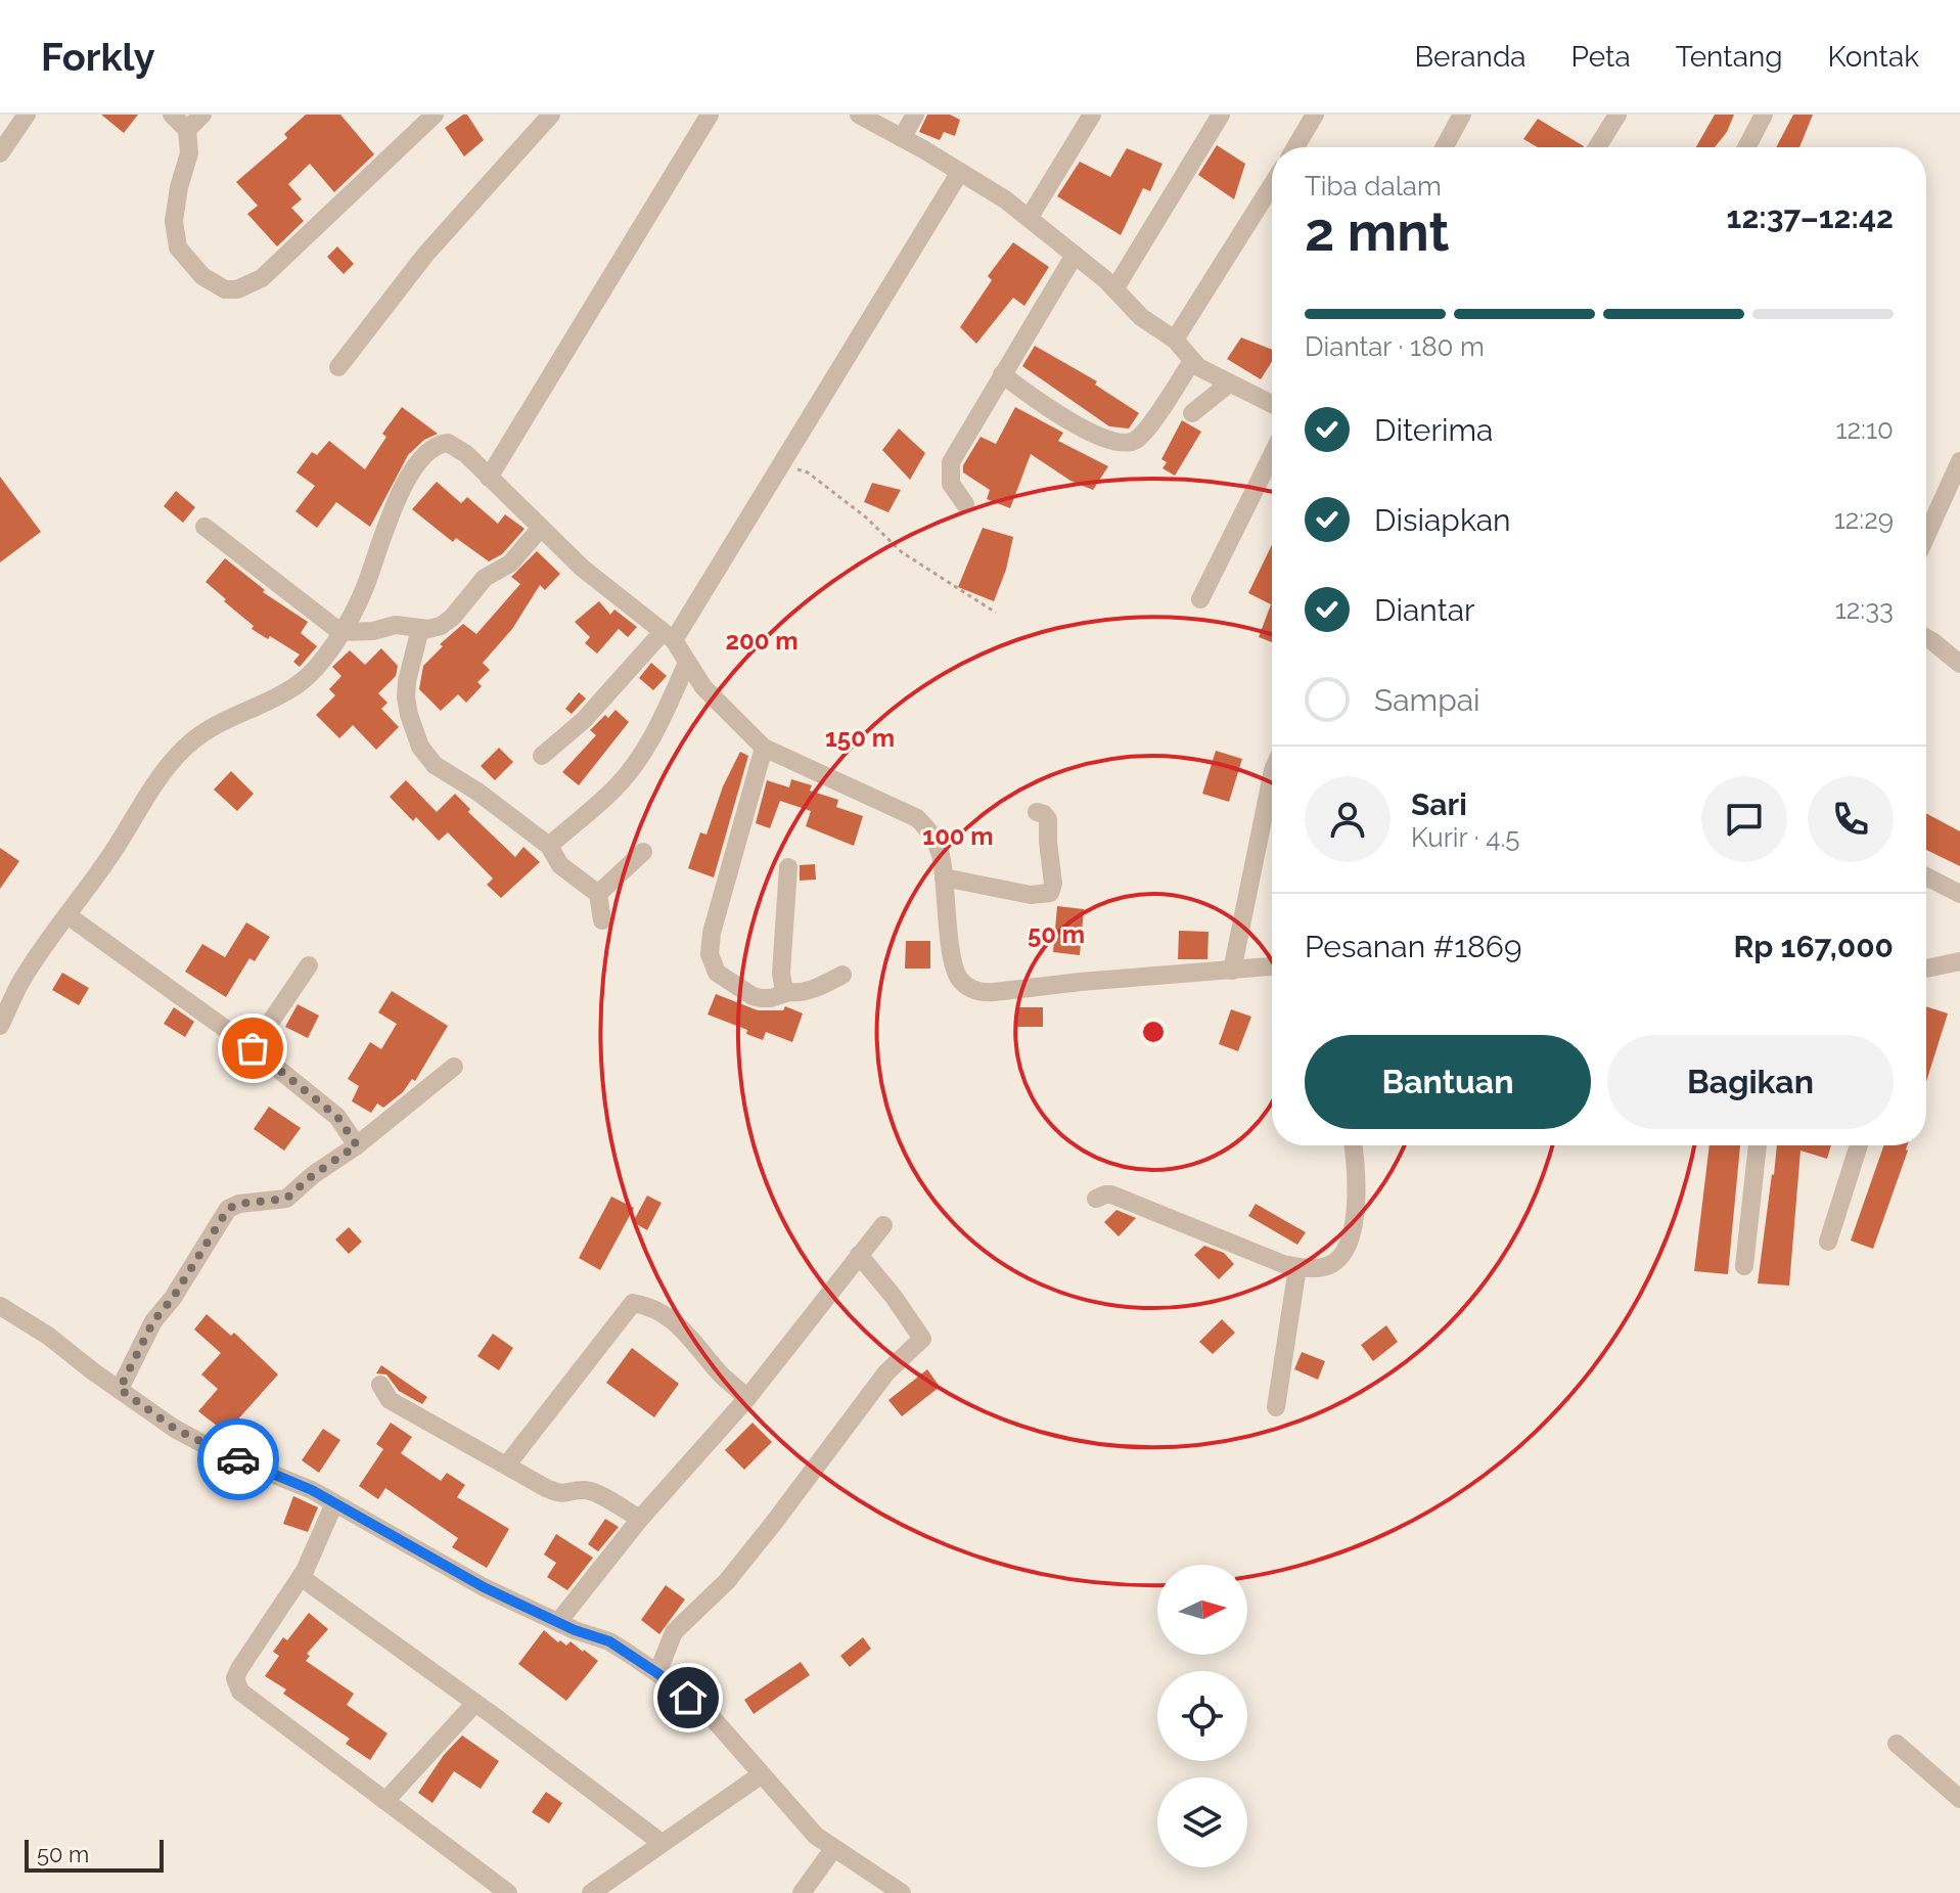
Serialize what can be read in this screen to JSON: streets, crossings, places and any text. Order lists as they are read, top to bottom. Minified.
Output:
{"scale_bar":"50 m","north":"right","page":{"header":"Forkly","nav":["Beranda","Peta","Tentang","Kontak"],"heading":["2 mnt","Tiba dalam","12:37–12:42"],"panel":["Sari","Kurir · 4.5","Pesanan #1869","Rp 167,000"],"bar":"Diantar · 180 m","list":[["Diterima","12:10"],["Disiapkan","12:29"],["Diantar","12:33"],"Sampai"],"buttons":["Bantuan","Bagikan"],"scale":"50 m"},"rings":["200 m","150 m","100 m","50 m"]}
